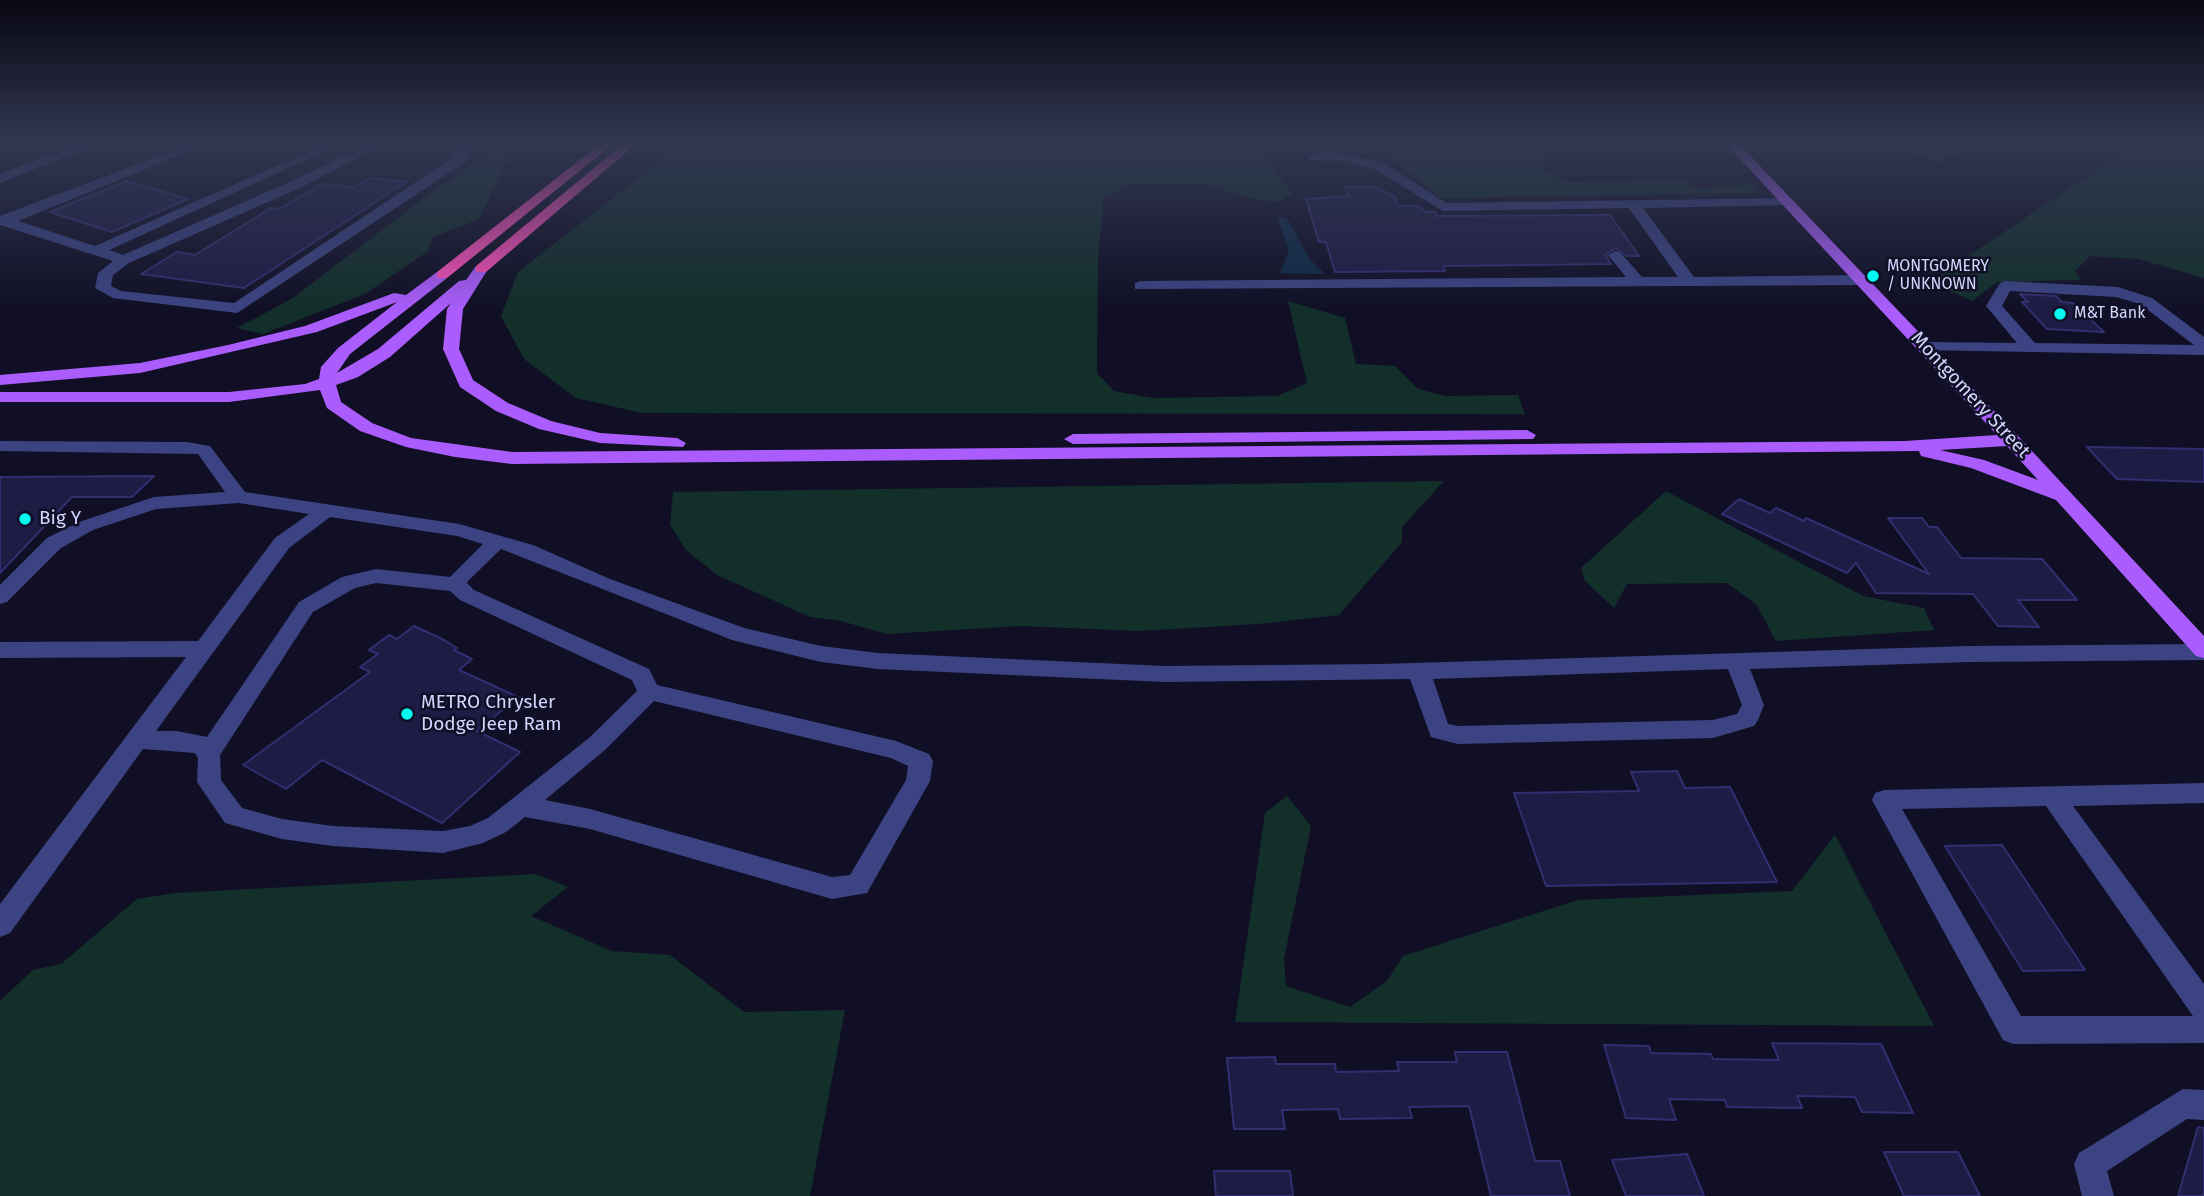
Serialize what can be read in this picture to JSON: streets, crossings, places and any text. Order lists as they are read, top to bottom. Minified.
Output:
{"streets":{"main road":["Montgomery Street"]},"places":["MONTGOMERY / UNKNOWN","M&T Bank","Big Y","METRO Chrysler Dodge Jeep Ram"]}
